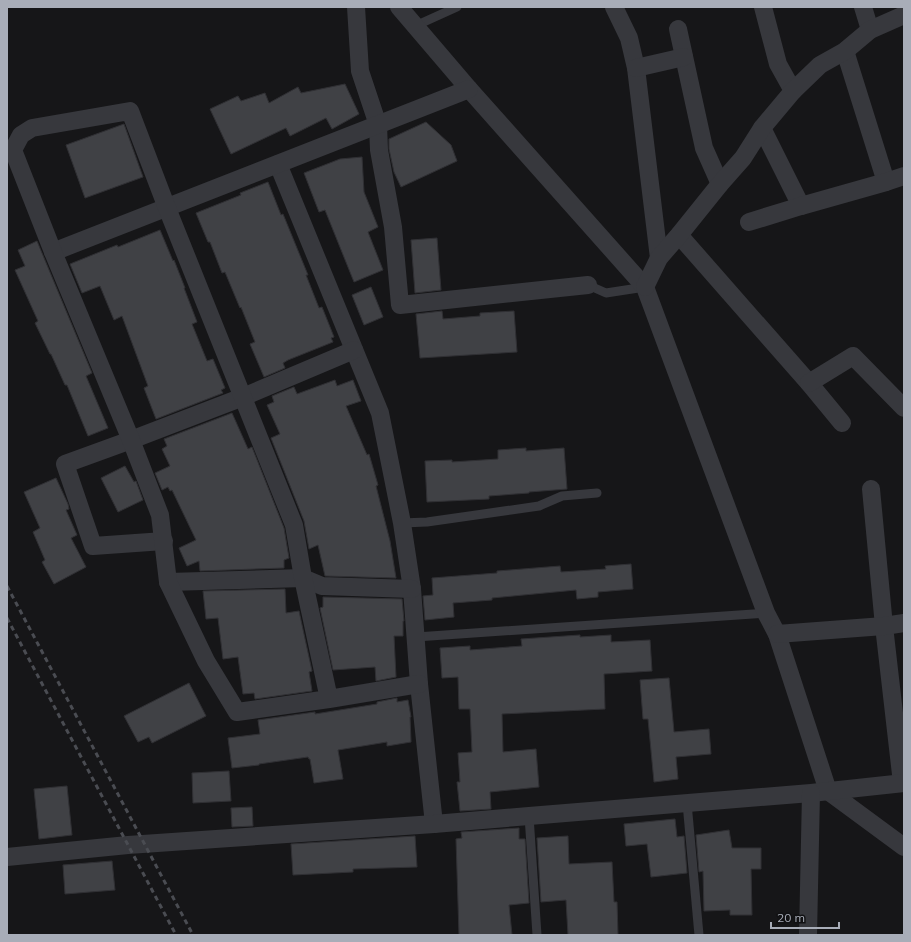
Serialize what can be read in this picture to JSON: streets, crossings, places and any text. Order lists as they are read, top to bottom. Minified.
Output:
{"scale_bar":"20 m"}
